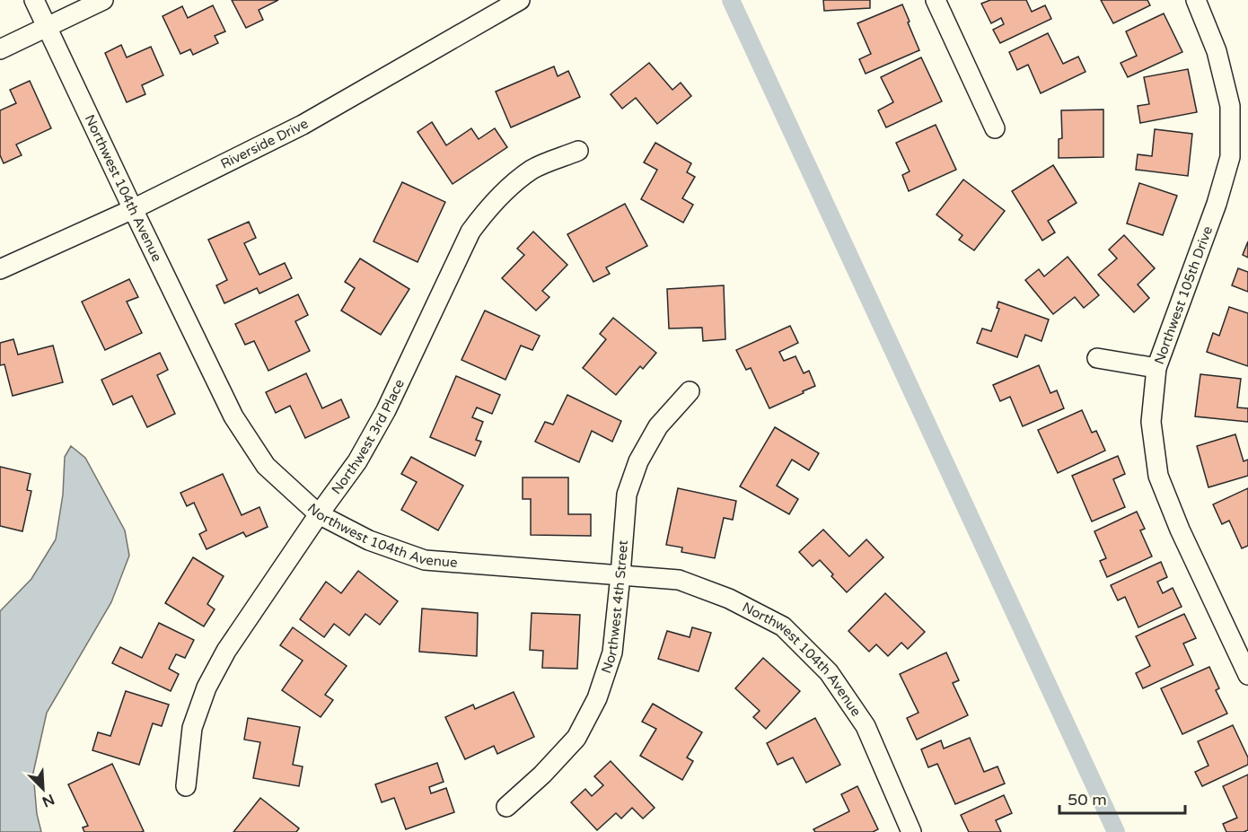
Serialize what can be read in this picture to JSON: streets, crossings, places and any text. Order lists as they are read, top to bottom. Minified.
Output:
{"streets":{"street":["Riverside Drive","Northwest 104th Avenue","Northwest 105th Drive","Northwest 3rd Place","Northwest 4th Street"]},"crossings":[["Riverside Drive","Northwest 104th Avenue"],["Northwest 104th Avenue","Northwest 3rd Place"],["Northwest 104th Avenue","Northwest 4th Street"]],"scale_bar":"50 m","north":"bottom right"}
